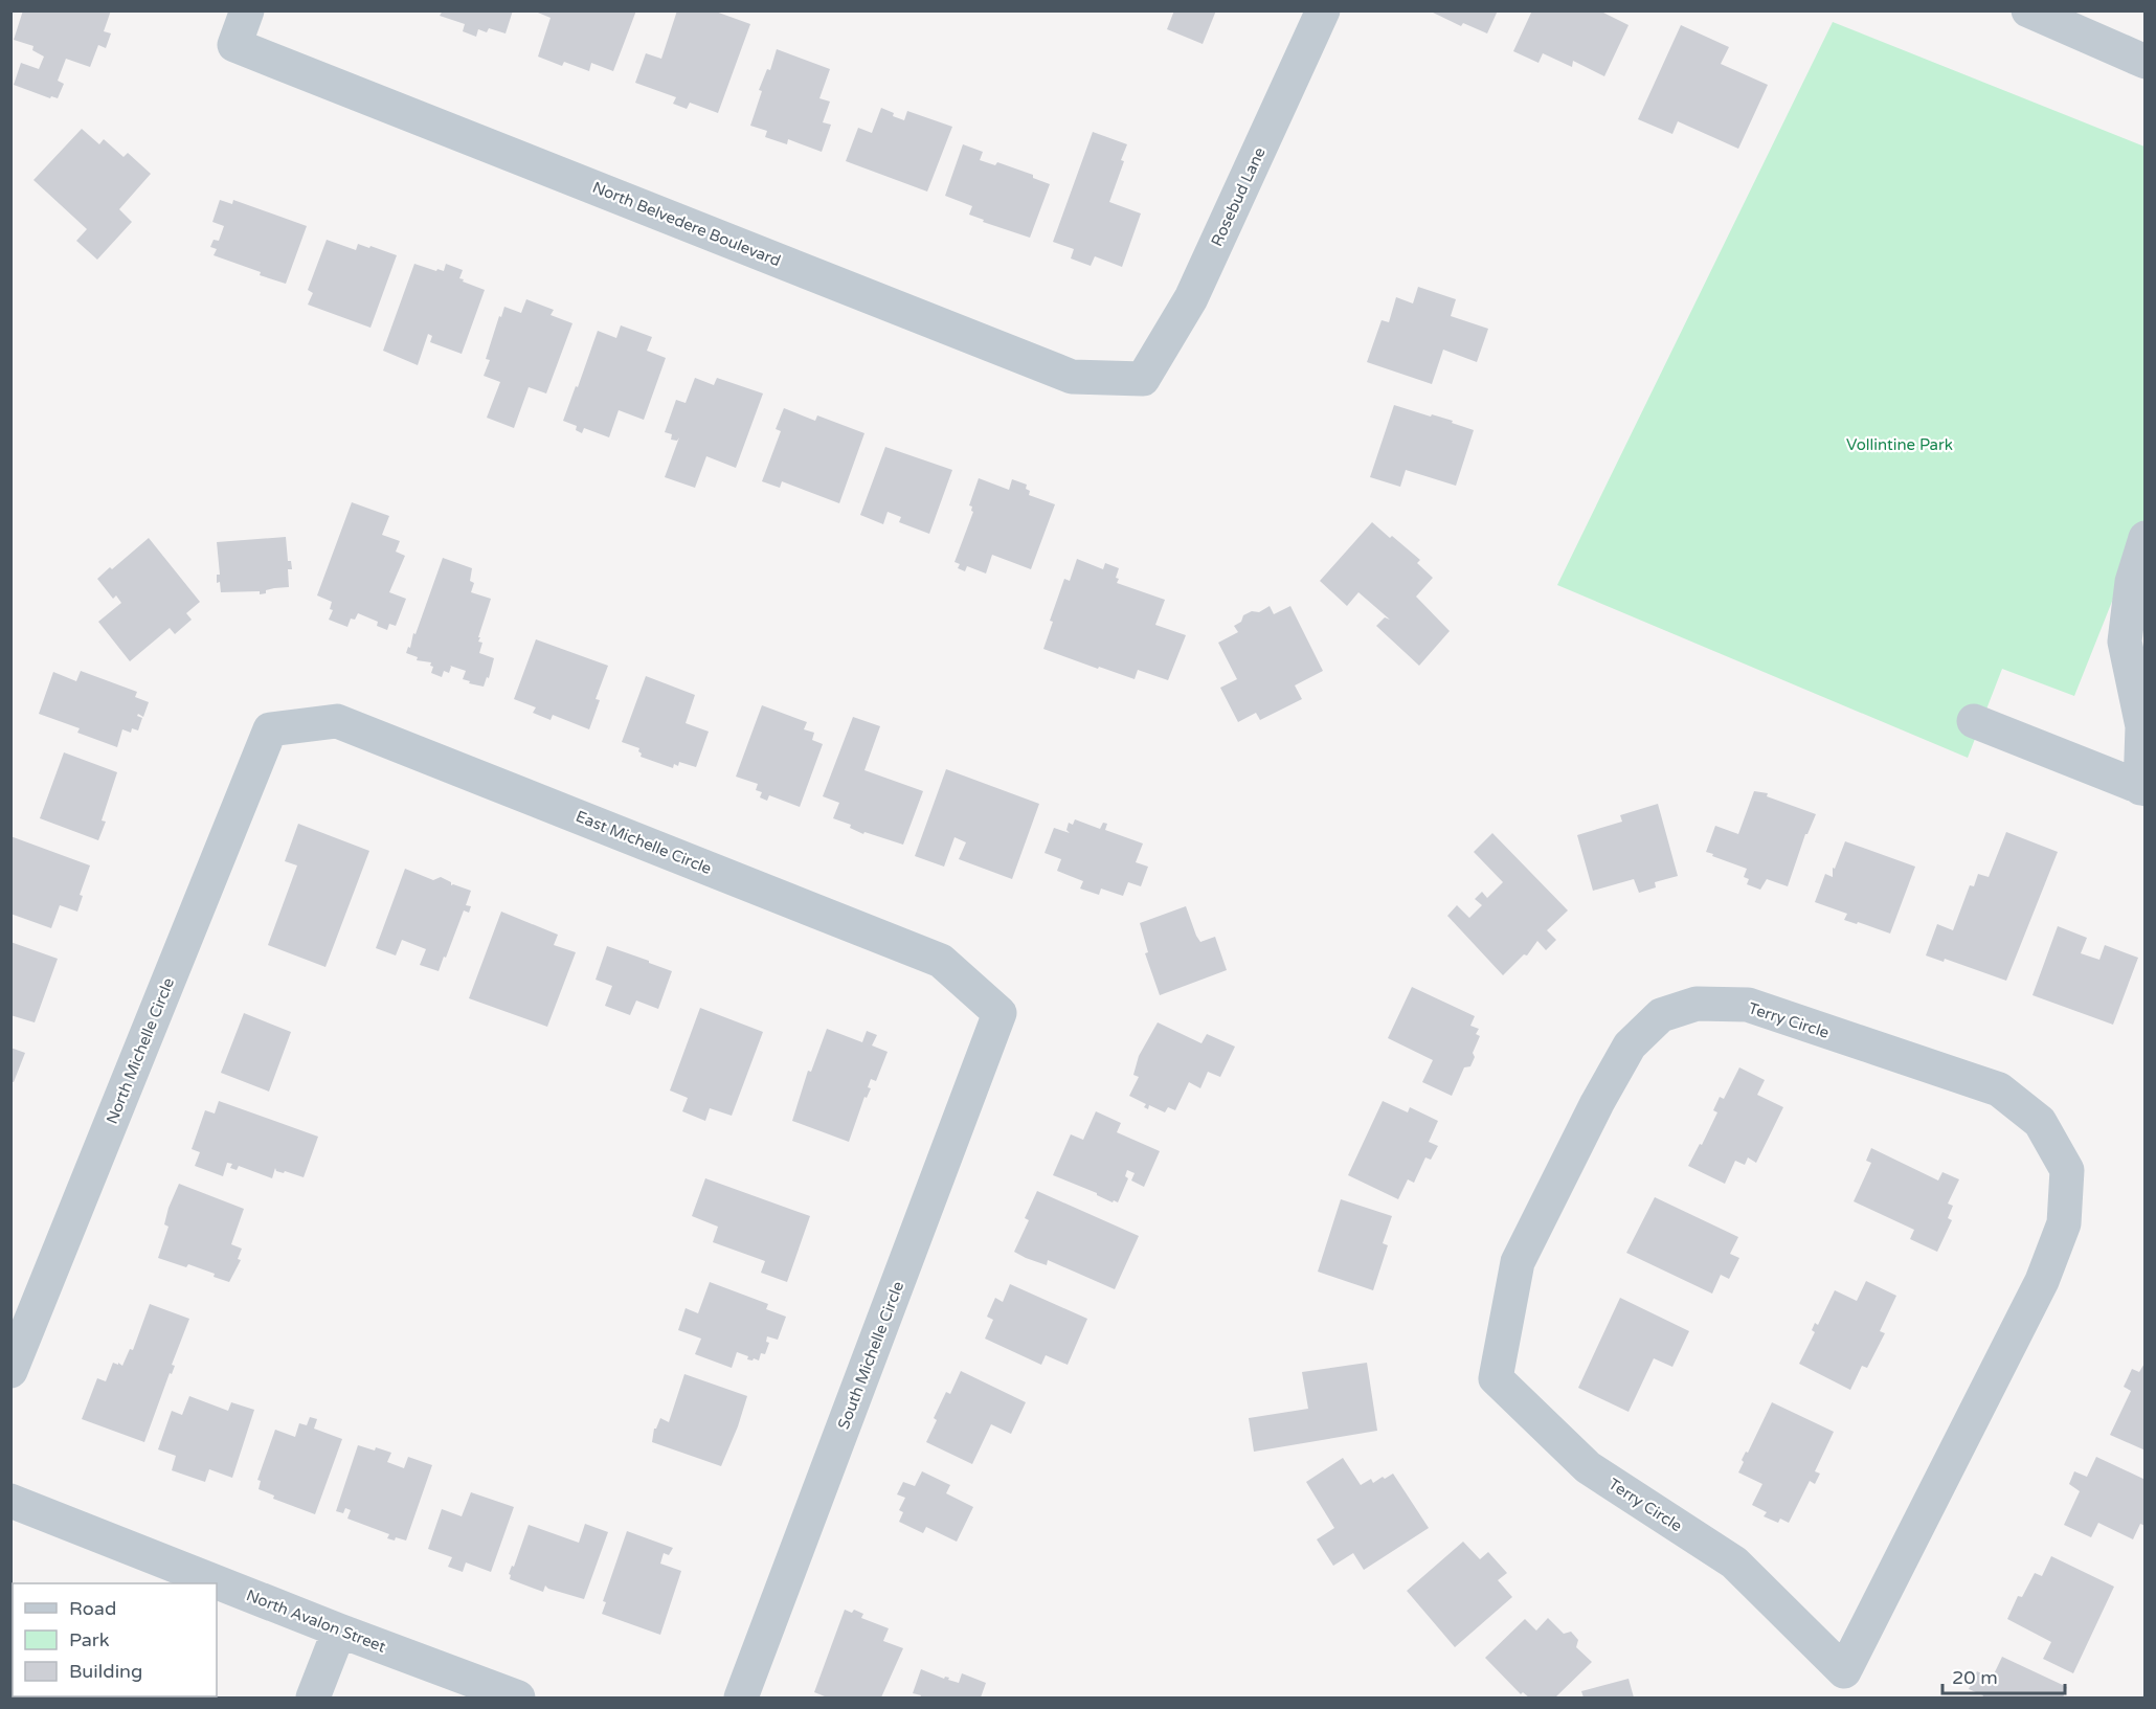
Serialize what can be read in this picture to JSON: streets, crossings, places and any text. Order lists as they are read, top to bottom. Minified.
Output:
{"streets":{"street":["Rosebud Lane","North Belvedere Boulevard","East Michelle Circle","Terry Circle","North Michelle Circle","South Michelle Circle","North Avalon Street"]},"crossings":[["Rosebud Lane","North Belvedere Boulevard"],["East Michelle Circle","North Michelle Circle"],["East Michelle Circle","South Michelle Circle"]],"parks":["Vollintine Park"],"legend":["Road","Park","Building"],"scale_bar":"20 m"}
